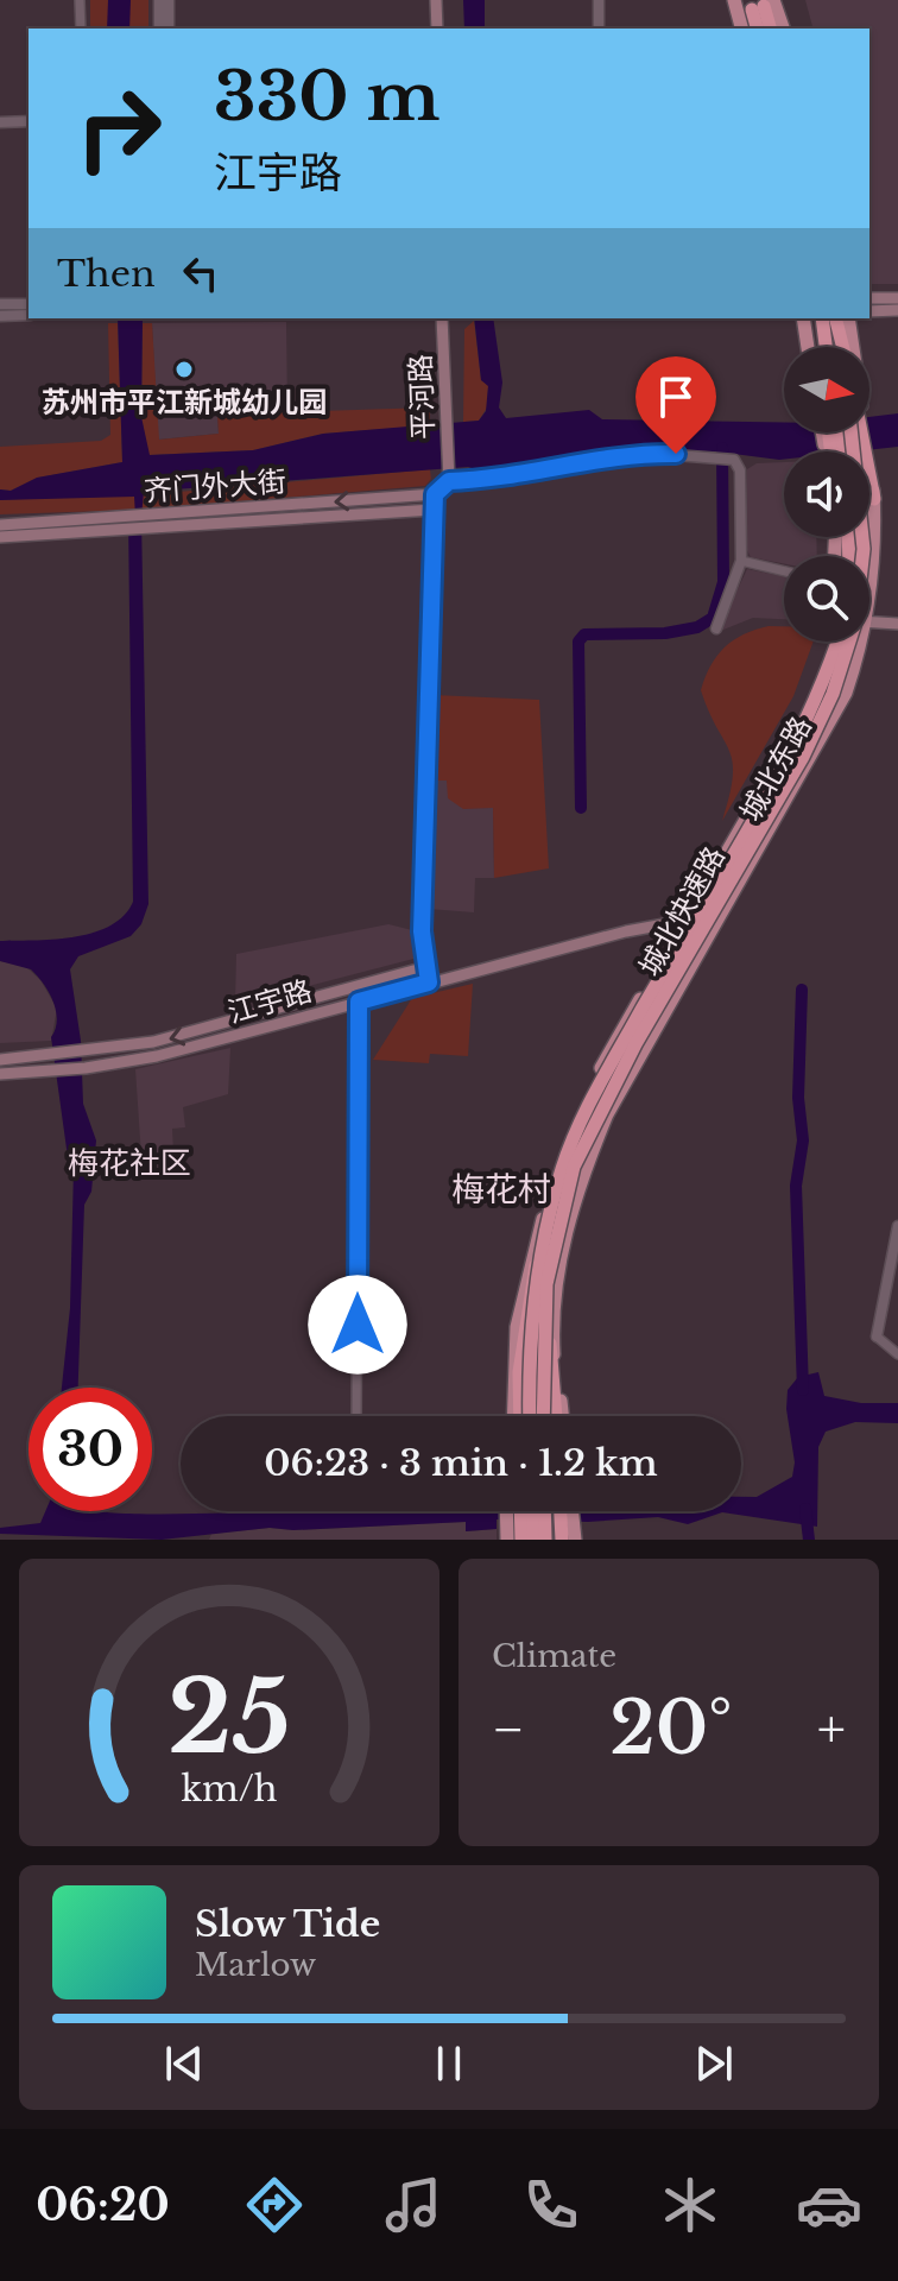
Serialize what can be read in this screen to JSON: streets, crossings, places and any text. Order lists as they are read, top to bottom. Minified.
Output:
{"streets":{"highway":["城北快速路"],"main road":["平河路","齐门外大街","城北东路","江宇路"]},"crossings":[["平河路","齐门外大街"],["城北东路","江宇路"]],"districts":["梅花社区","梅花村"],"places":["苏州市平江新城幼儿园"],"north":"right","page":{"turn":["330 m","江宇路"],"then":"Then","limit":"30","trip":"06:23 · 3 min · 1.2 km","tile":"Climate","heat":["−","20°","+"],"song":["Slow Tide","Marlow"],"tabs":"06:20","gauge":["25","km/h"]}}
